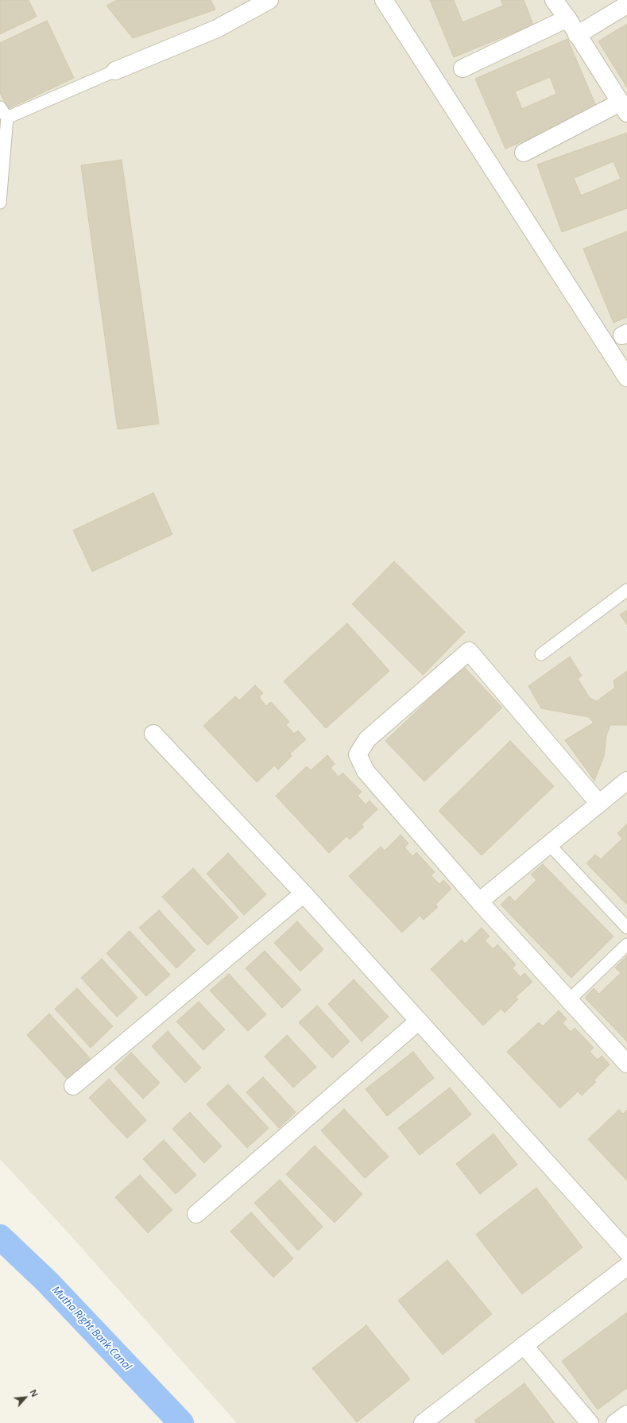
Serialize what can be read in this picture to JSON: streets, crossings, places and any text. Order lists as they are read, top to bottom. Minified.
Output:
{"water":["Mutha Right Bank Canal"],"north":"top right"}
